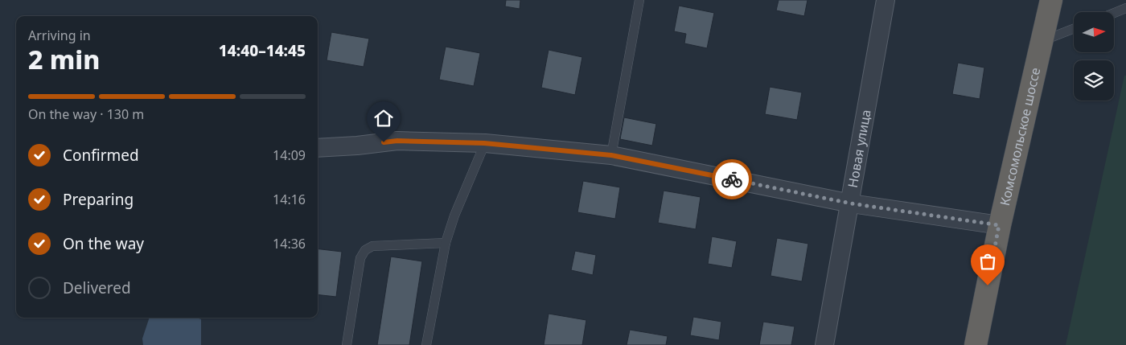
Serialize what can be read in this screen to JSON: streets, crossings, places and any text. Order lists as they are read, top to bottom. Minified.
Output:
{"streets":{"highway":["Комсомольское шоссе"],"street":["Новая улица"]},"north":"right","page":{"heading":["2 min","Arriving in","14:40–14:45"],"bar":"On the way · 130 m","list":[["Confirmed","14:09"],["Preparing","14:16"],["On the way","14:36"],"Delivered"]}}
